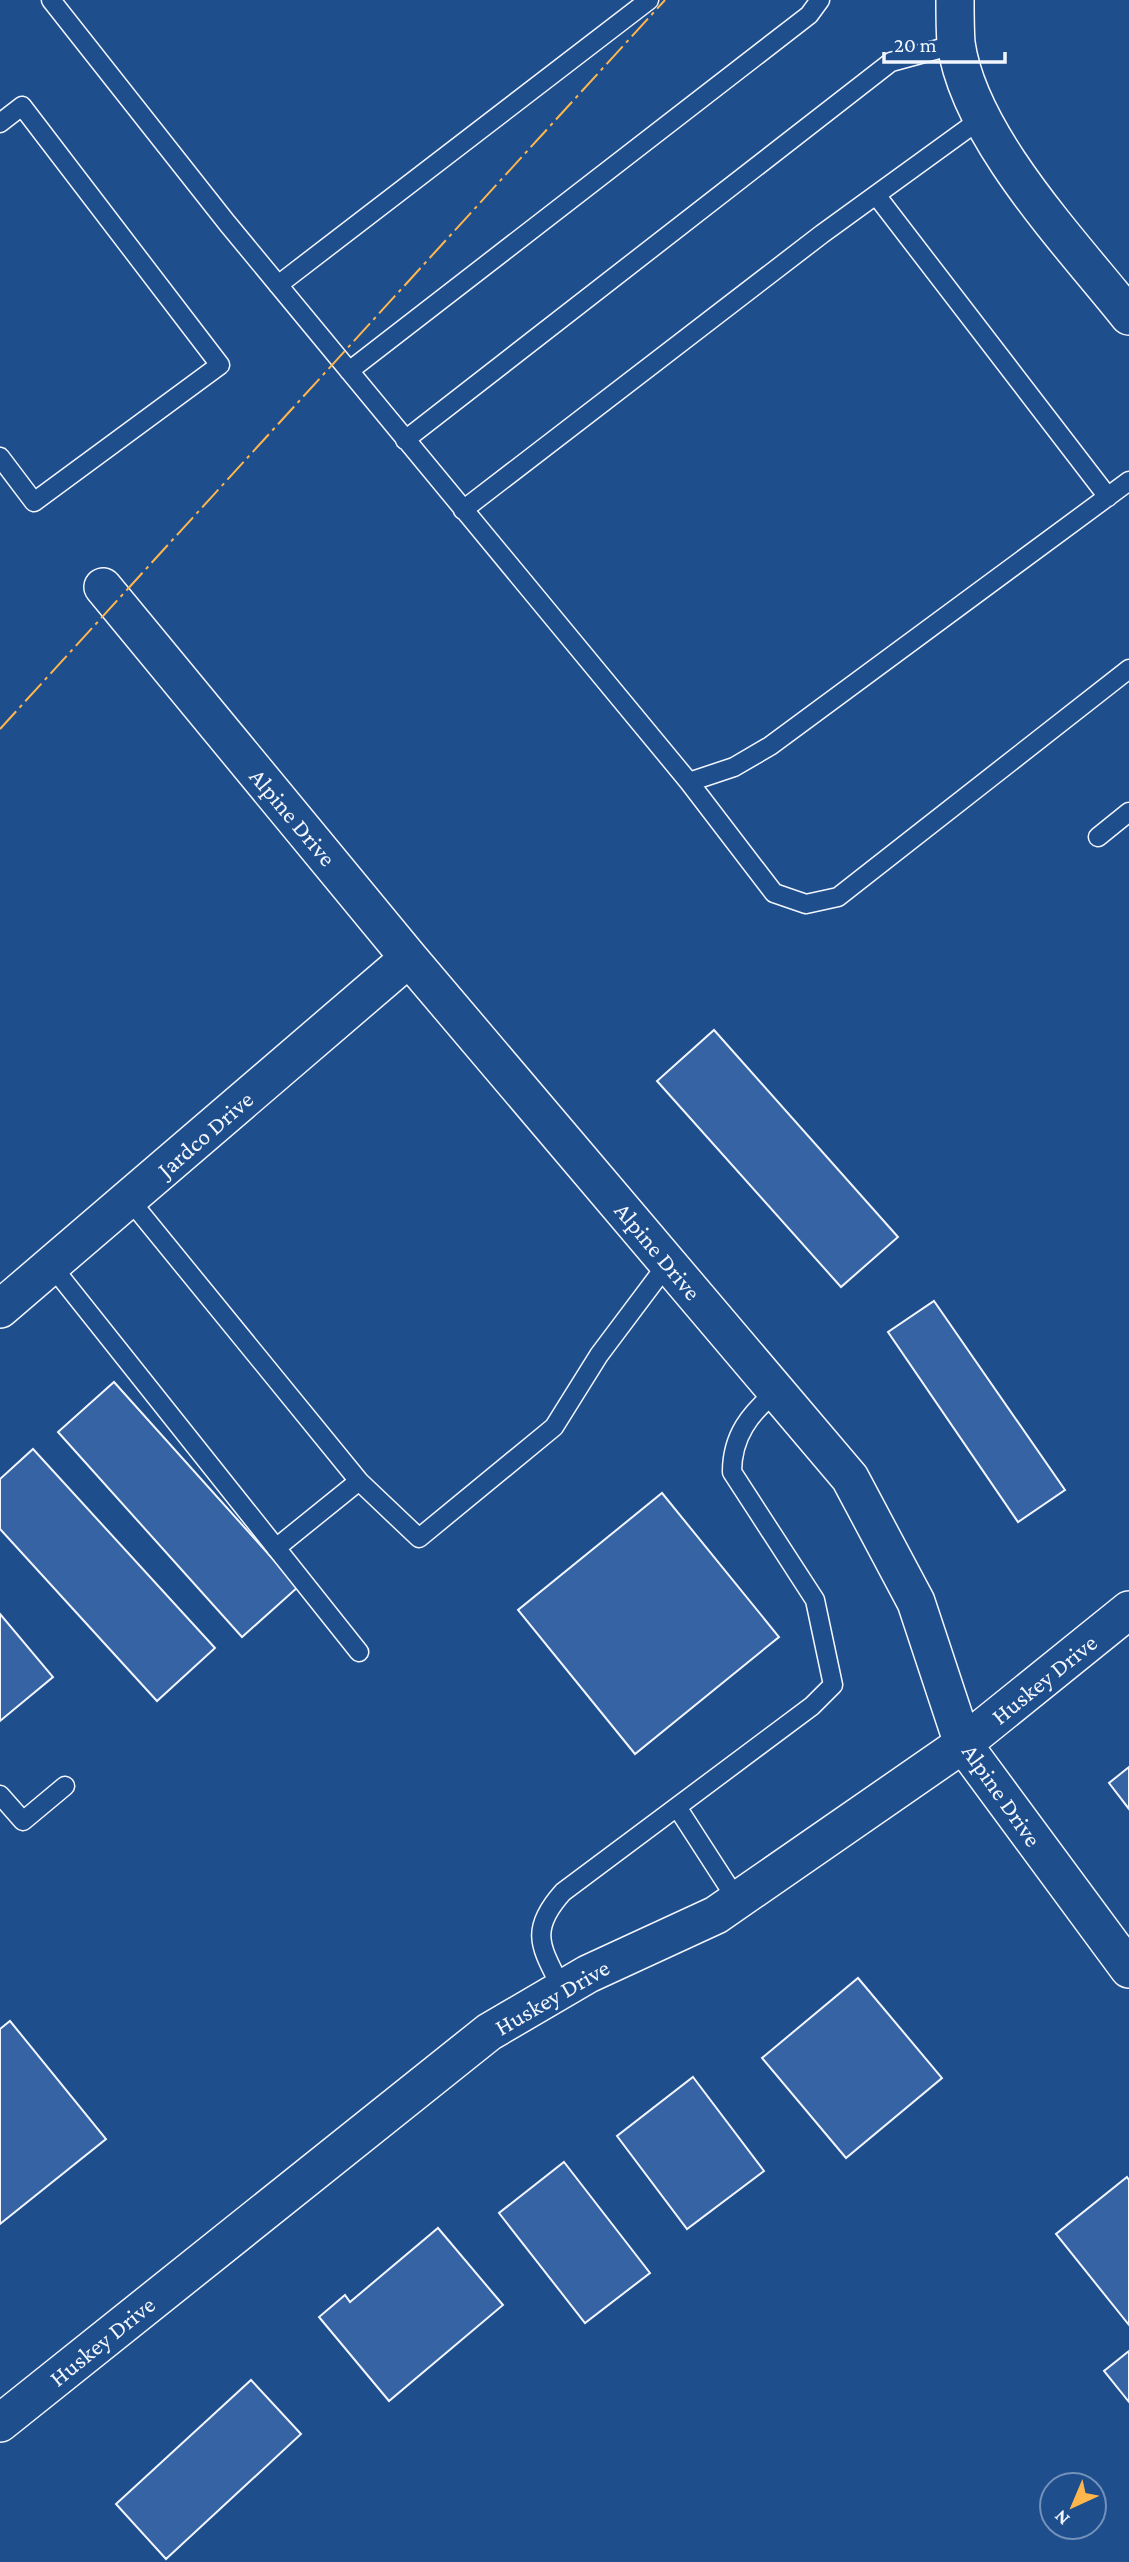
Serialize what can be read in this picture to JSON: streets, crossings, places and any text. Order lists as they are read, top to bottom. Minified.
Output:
{"streets":{"street":["Alpine Drive","Jardco Drive","Huskey Drive"]},"crossings":[["Alpine Drive","Jardco Drive"],["Alpine Drive","Huskey Drive"]],"scale_bar":"20 m","north":"bottom left"}
